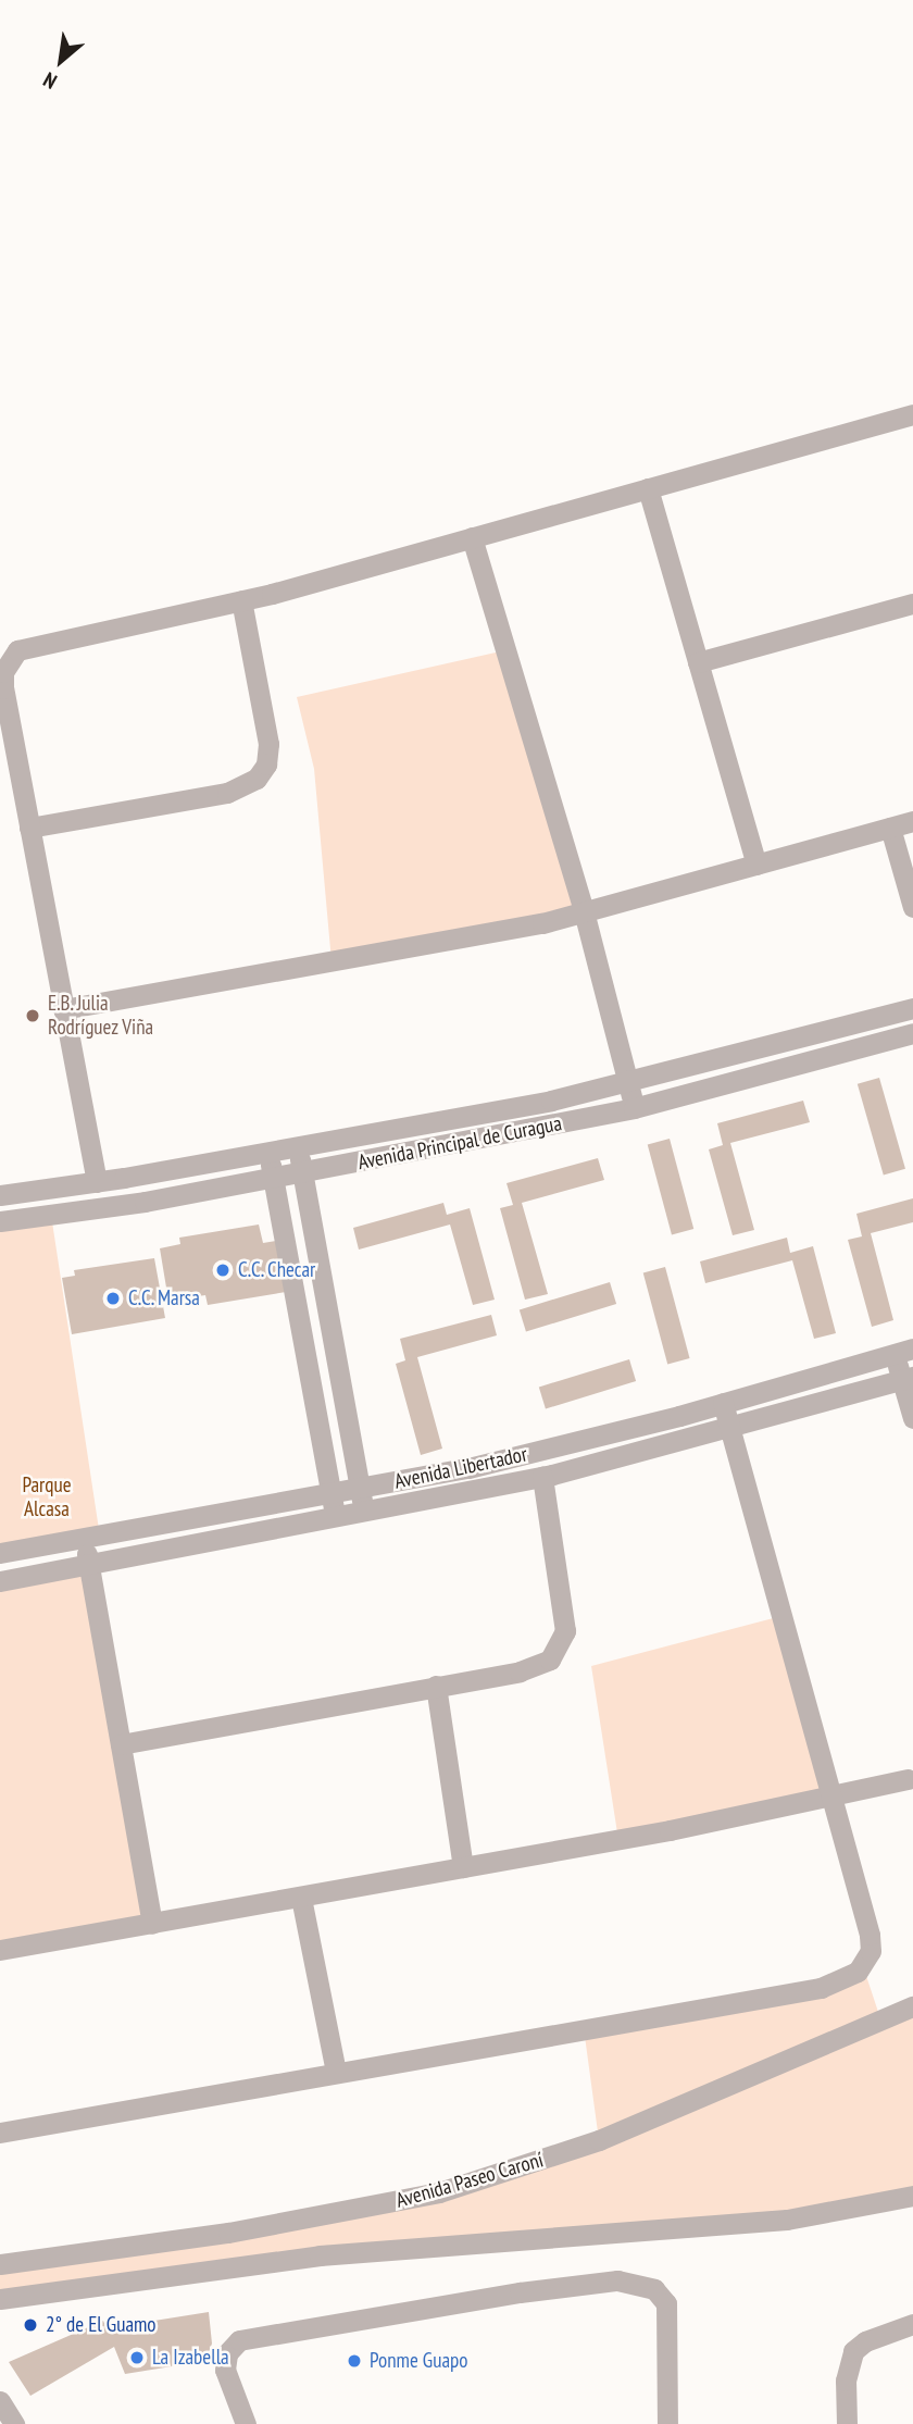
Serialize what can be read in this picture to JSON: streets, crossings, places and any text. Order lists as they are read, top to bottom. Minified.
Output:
{"streets":{"street":["Avenida Principal de Curagua","Avenida Libertador","Avenida Paseo Caroní"]},"parks":["Parque Alcasa"],"places":["E.B. Julia Rodríguez Viña","C.C. Checar","C.C. Marsa","2° de El Guamo","La Izabella","Ponme Guapo"],"north":"bottom left"}
